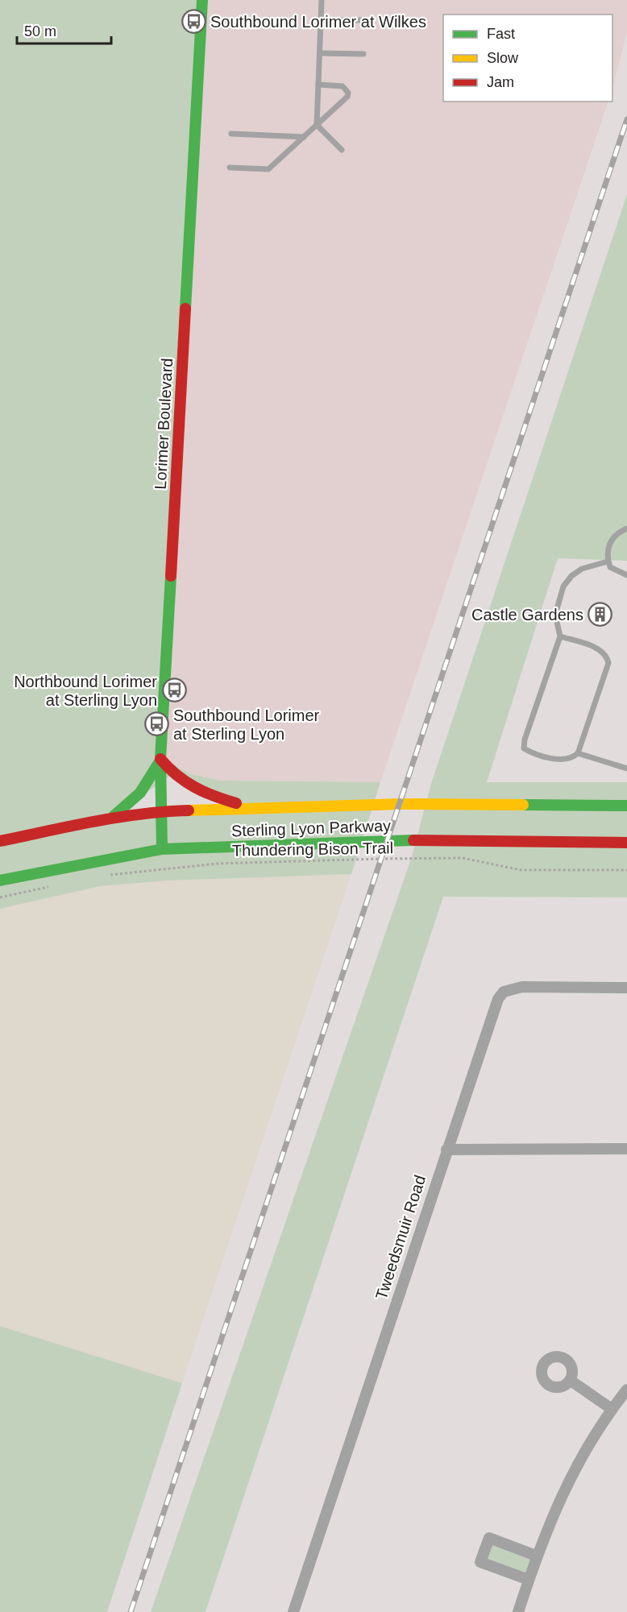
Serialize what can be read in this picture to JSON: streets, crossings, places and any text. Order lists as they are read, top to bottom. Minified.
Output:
{"streets":{"main road":["Lorimer Boulevard","Sterling Lyon Parkway"],"street":["Tweedsmuir Road"],"path":["Thundering Bison Trail"]},"crossings":[["Lorimer Boulevard","Sterling Lyon Parkway"]],"places":{"bus stop":["Southbound Lorimer at Wilkes","Northbound Lorimer at Sterling Lyon","Southbound Lorimer at Sterling Lyon"],"building":["Castle Gardens"]},"legend":["Fast","Slow","Jam"],"scale_bar":"50 m"}
